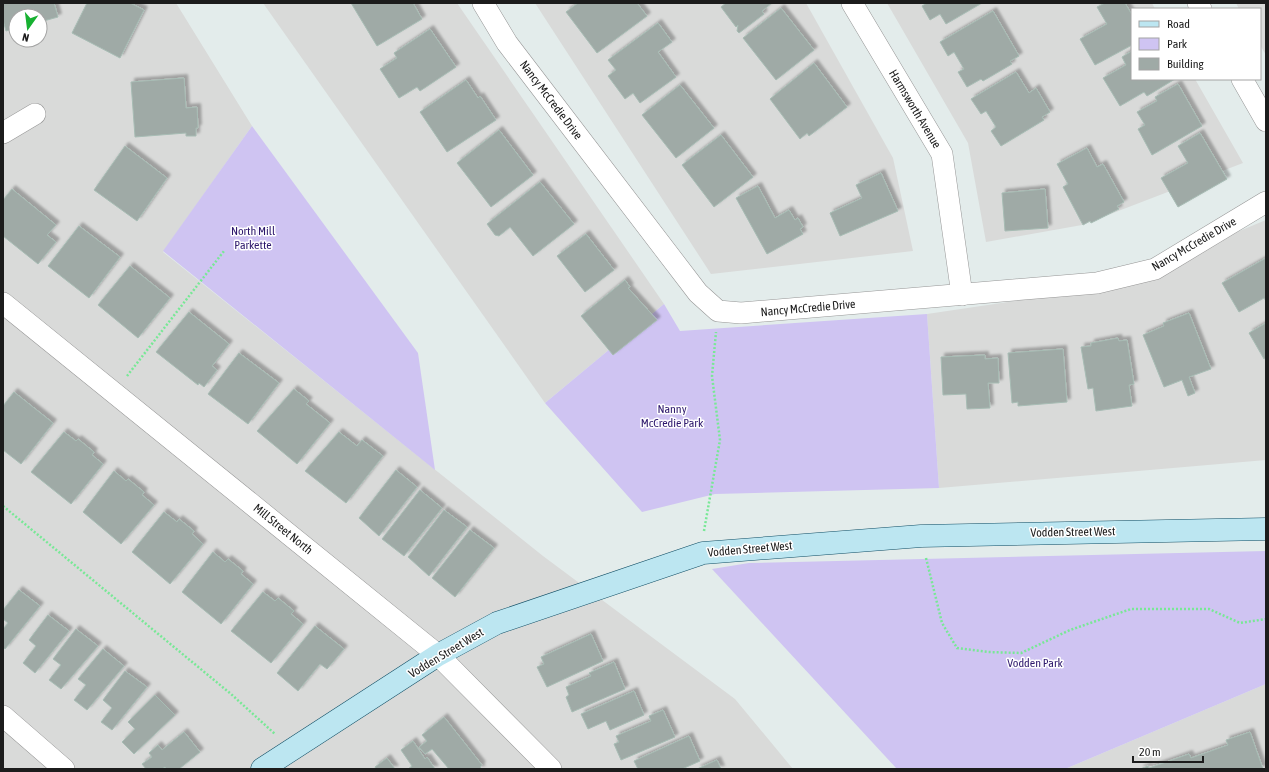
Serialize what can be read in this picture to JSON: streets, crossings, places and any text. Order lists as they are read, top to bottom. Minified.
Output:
{"streets":{"street":["Nancy McCredie Drive","Harmsworth Avenue","Mill Street North","Vodden Street West"]},"crossings":[["Nancy McCredie Drive","Harmsworth Avenue"],["Mill Street North","Vodden Street West"]],"parks":["North Mill Parkette","Nanny McCredie Park","Vodden Park"],"legend":["Road","Park","Building"],"scale_bar":"20 m","north":"bottom"}
